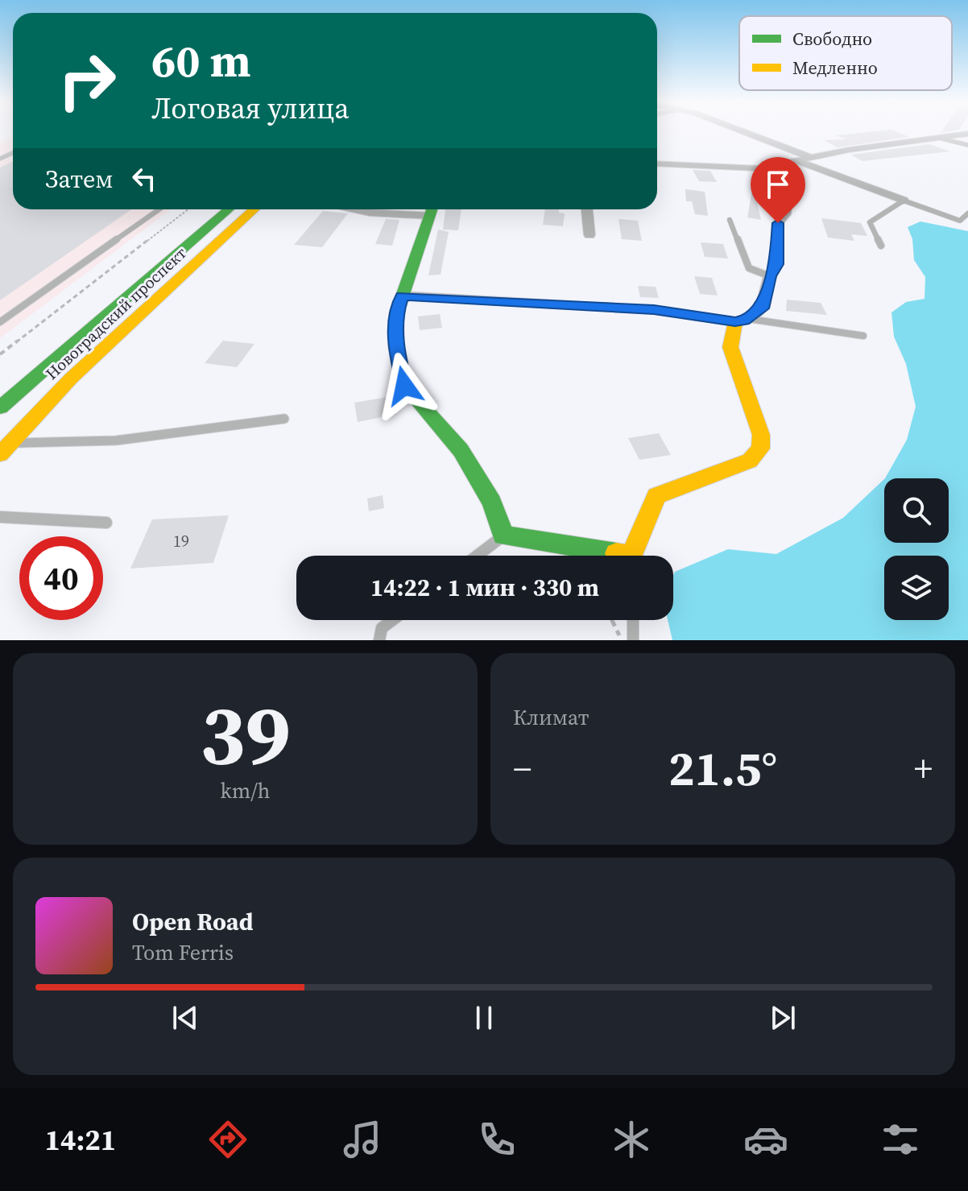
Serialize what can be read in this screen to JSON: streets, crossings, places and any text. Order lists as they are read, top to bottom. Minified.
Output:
{"streets":{"street":["Новоградский проспект"]},"house_numbers":["19"],"legend":["Свободно","Медленно"],"page":{"turn":["60 m","Логовая улица"],"then":"Затем","limit":"40","trip":"14:22 · 1 мин · 330 m","tile":[["39","km/h"],"Климат"],"heat":["−","21.5°","+"],"song":["Open Road","Tom Ferris"],"tabs":"14:21"}}
